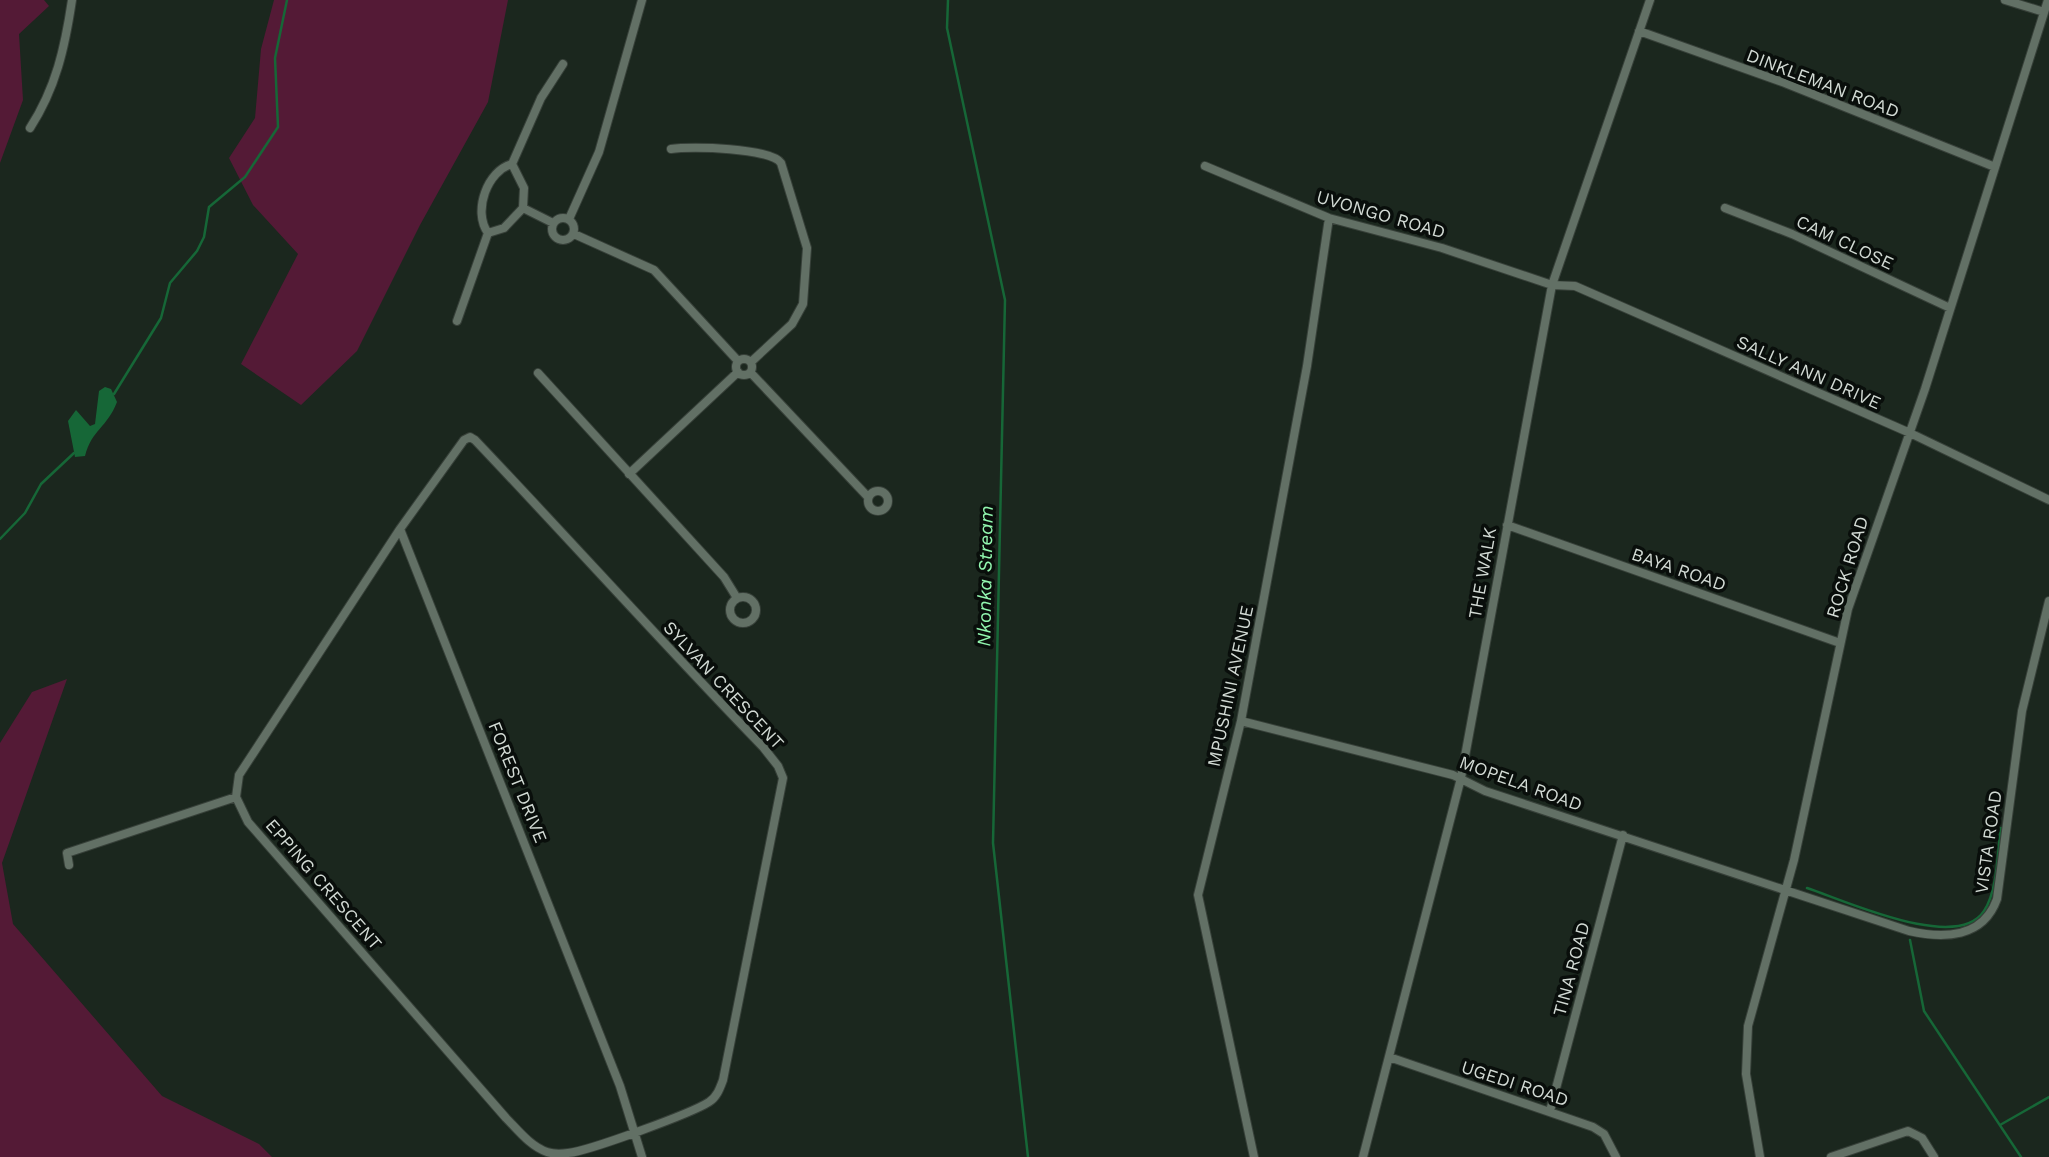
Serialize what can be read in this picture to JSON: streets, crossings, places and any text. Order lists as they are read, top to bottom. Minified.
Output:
{"streets":{"street":["DINKLEMAN ROAD","UVONGO ROAD","CAM CLOSE","SALLY ANN DRIVE","ROCK ROAD","BAYA ROAD","THE WALK","SYLVAN CRESCENT","MPUSHINI AVENUE","FOREST DRIVE","MOPELA ROAD","VISTA ROAD","EPPING CRESCENT","TINA ROAD","UGEDI ROAD"]},"crossings":[["DINKLEMAN ROAD","ROCK ROAD"],["DINKLEMAN ROAD","THE WALK"],["UVONGO ROAD","SALLY ANN DRIVE"],["UVONGO ROAD","THE WALK"],["UVONGO ROAD","MPUSHINI AVENUE"],["CAM CLOSE","ROCK ROAD"],["SALLY ANN DRIVE","ROCK ROAD"],["SALLY ANN DRIVE","THE WALK"],["ROCK ROAD","BAYA ROAD"],["ROCK ROAD","MOPELA ROAD"],["ROCK ROAD","VISTA ROAD"],["BAYA ROAD","THE WALK"],["THE WALK","MOPELA ROAD"],["THE WALK","UGEDI ROAD"],["SYLVAN CRESCENT","FOREST DRIVE"],["SYLVAN CRESCENT","EPPING CRESCENT"],["MPUSHINI AVENUE","MOPELA ROAD"],["FOREST DRIVE","EPPING CRESCENT"],["MOPELA ROAD","VISTA ROAD"],["MOPELA ROAD","TINA ROAD"],["TINA ROAD","UGEDI ROAD"]],"water":["Nkonka Stream"]}
